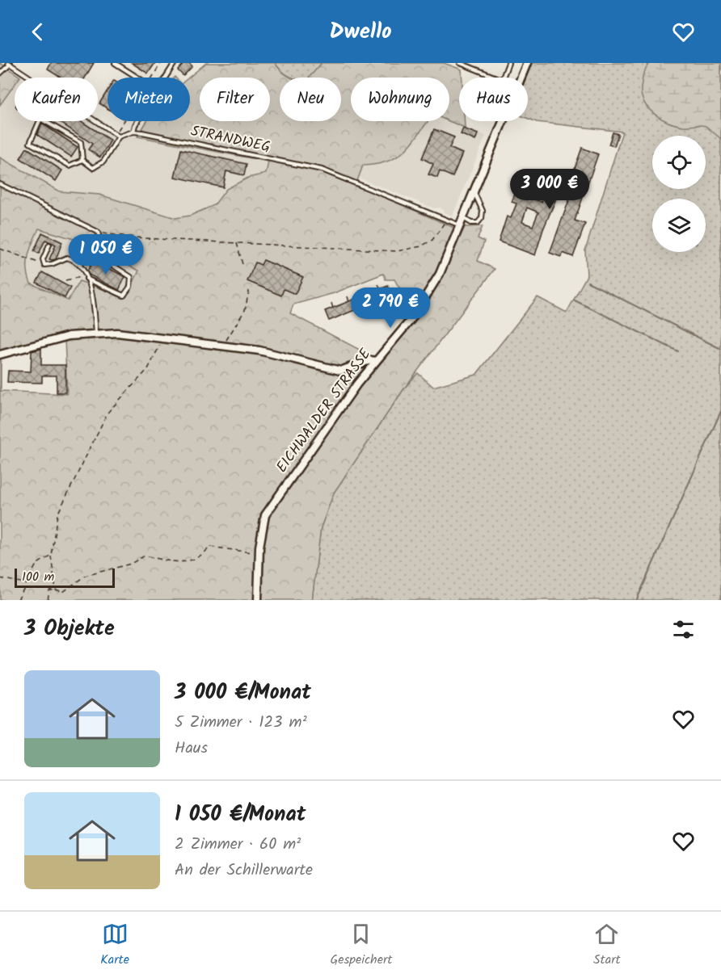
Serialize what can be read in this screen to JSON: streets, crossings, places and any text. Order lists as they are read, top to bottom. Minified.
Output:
{"streets":{"street":["EICHWALDER STRASSE"],"lane":["STRANDWEG"]},"crossings":[["STRANDWEG","EICHWALDER STRASSE"]],"scale_bar":"100 m","page":{"header":"Dwello","chip":["Kaufen","Mieten","Filter","Neu","Wohnung","Haus"],"price":["3 000 €","1 050 €","2 790 €"],"scale":"100 m","heading":"3 Objekte","list":[{"name":"3 000 €/Monat","note":"5 Zimmer · 123 m² · Haus"},{"name":"1 050 €/Monat","note":"2 Zimmer · 60 m² · An der Schillerwarte"}],"tabs":["Karte","Gespeichert","Start"]}}
